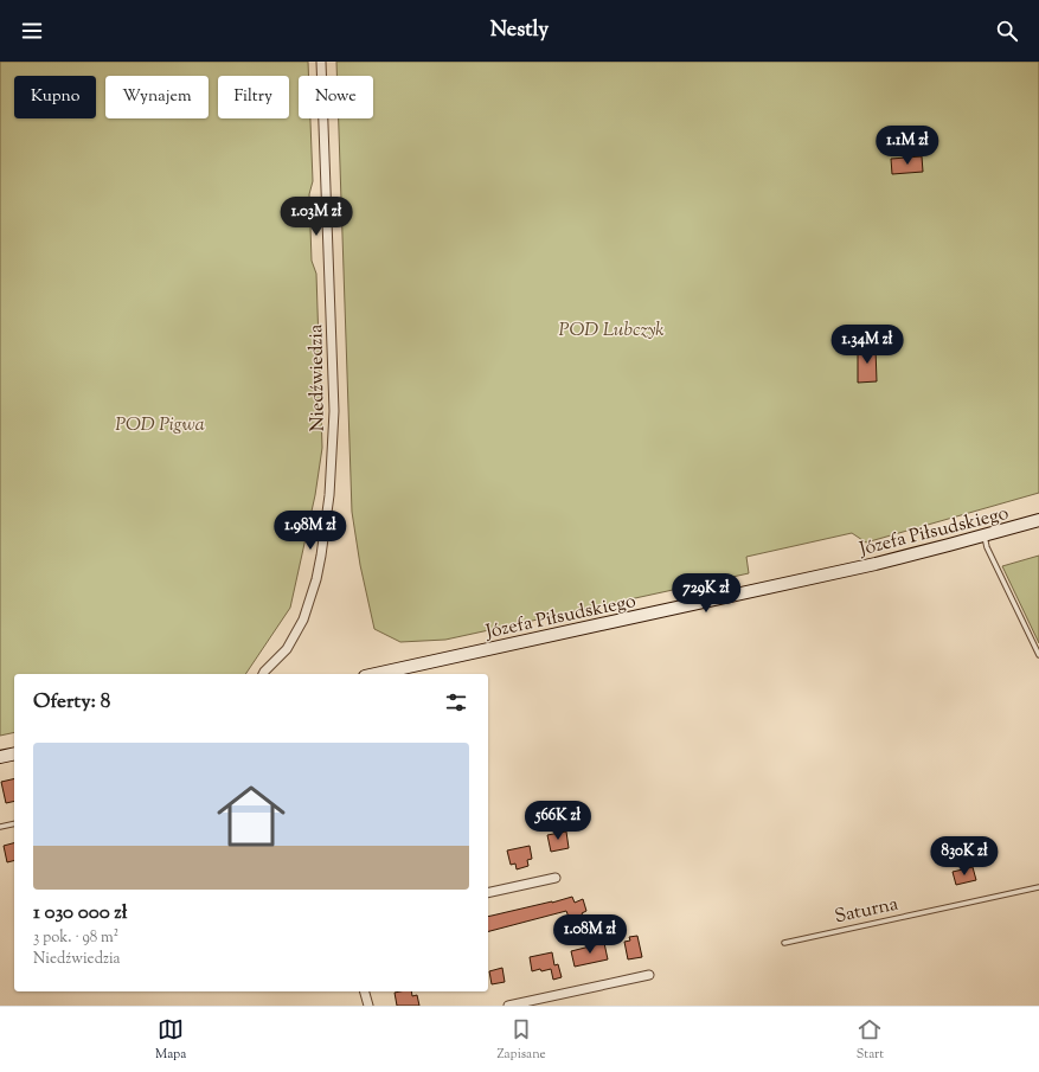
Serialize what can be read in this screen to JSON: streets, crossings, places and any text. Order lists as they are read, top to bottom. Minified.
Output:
{"streets":{"street":["Niedźwiedzia","Józefa Piłsudskiego"],"lane":["Saturna"]},"parks":["POD Lubczyk","POD Pigwa"],"page":{"header":"Nestly","chip":["Kupno","Wynajem","Filtry","Nowe"],"price":["1.1M zł","1.03M zł","1.34M zł","1.98M zł","729K zł","566K zł","830K zł","1.08M zł"],"heading":"Oferty: 8","list":[{"name":"1 030 000 zł","note":"3 pok. · 98 m² · Niedźwiedzia"}],"tabs":["Mapa","Zapisane","Start"]}}
